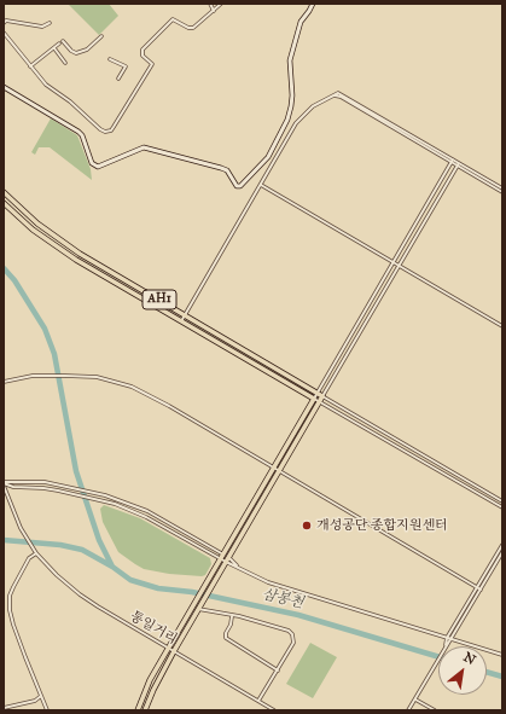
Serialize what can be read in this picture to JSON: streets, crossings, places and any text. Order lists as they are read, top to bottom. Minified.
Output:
{"streets":{"main road":["AH1"],"street":["통일거리"]},"water":["삼봉천"],"places":["개성공단 종합지원센터"],"north":"top right"}
